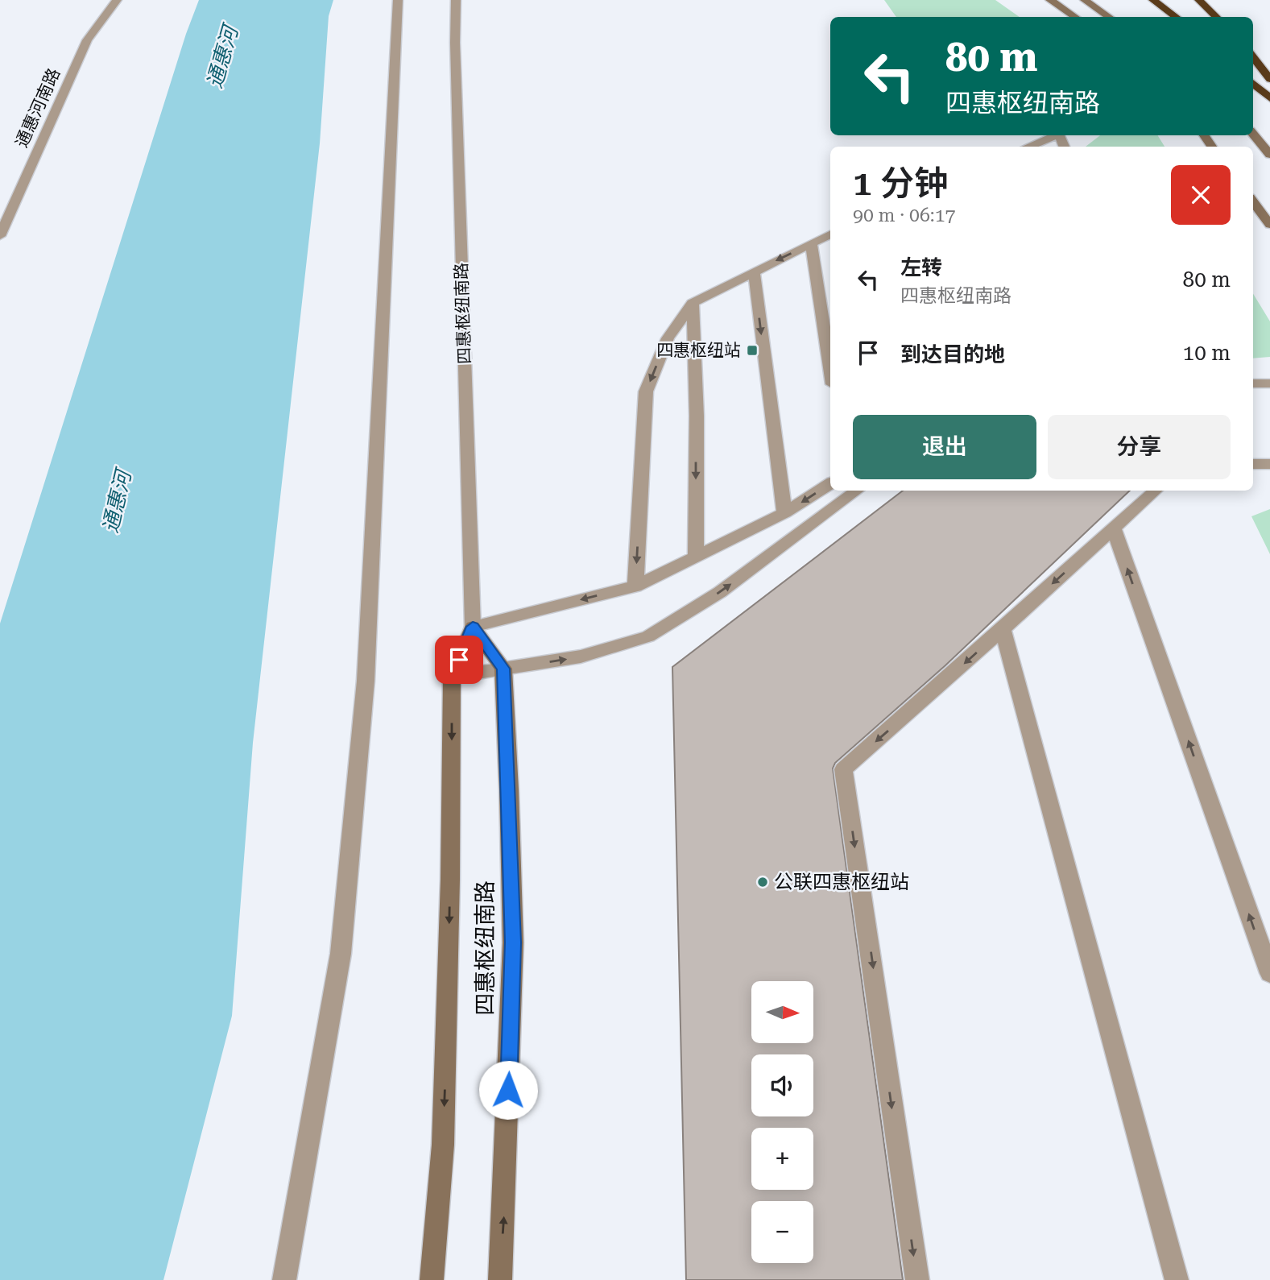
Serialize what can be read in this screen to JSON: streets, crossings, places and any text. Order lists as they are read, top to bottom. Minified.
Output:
{"streets":{"street":["通惠河南路","四惠枢纽南路"]},"water":["通惠河"],"places":{"transit":["四惠枢纽站"],"other":["公联四惠枢纽站"]},"north":"right","page":{"turn":["80 m","四惠枢纽南路"],"heading":["1 分钟","90 m · 06:17"],"list":[{"name":"左转","note":"四惠枢纽南路","value":"80 m"},{"name":"到达目的地","value":"10 m"}],"buttons":["退出","分享"],"map_buttons":["+","−"]}}
